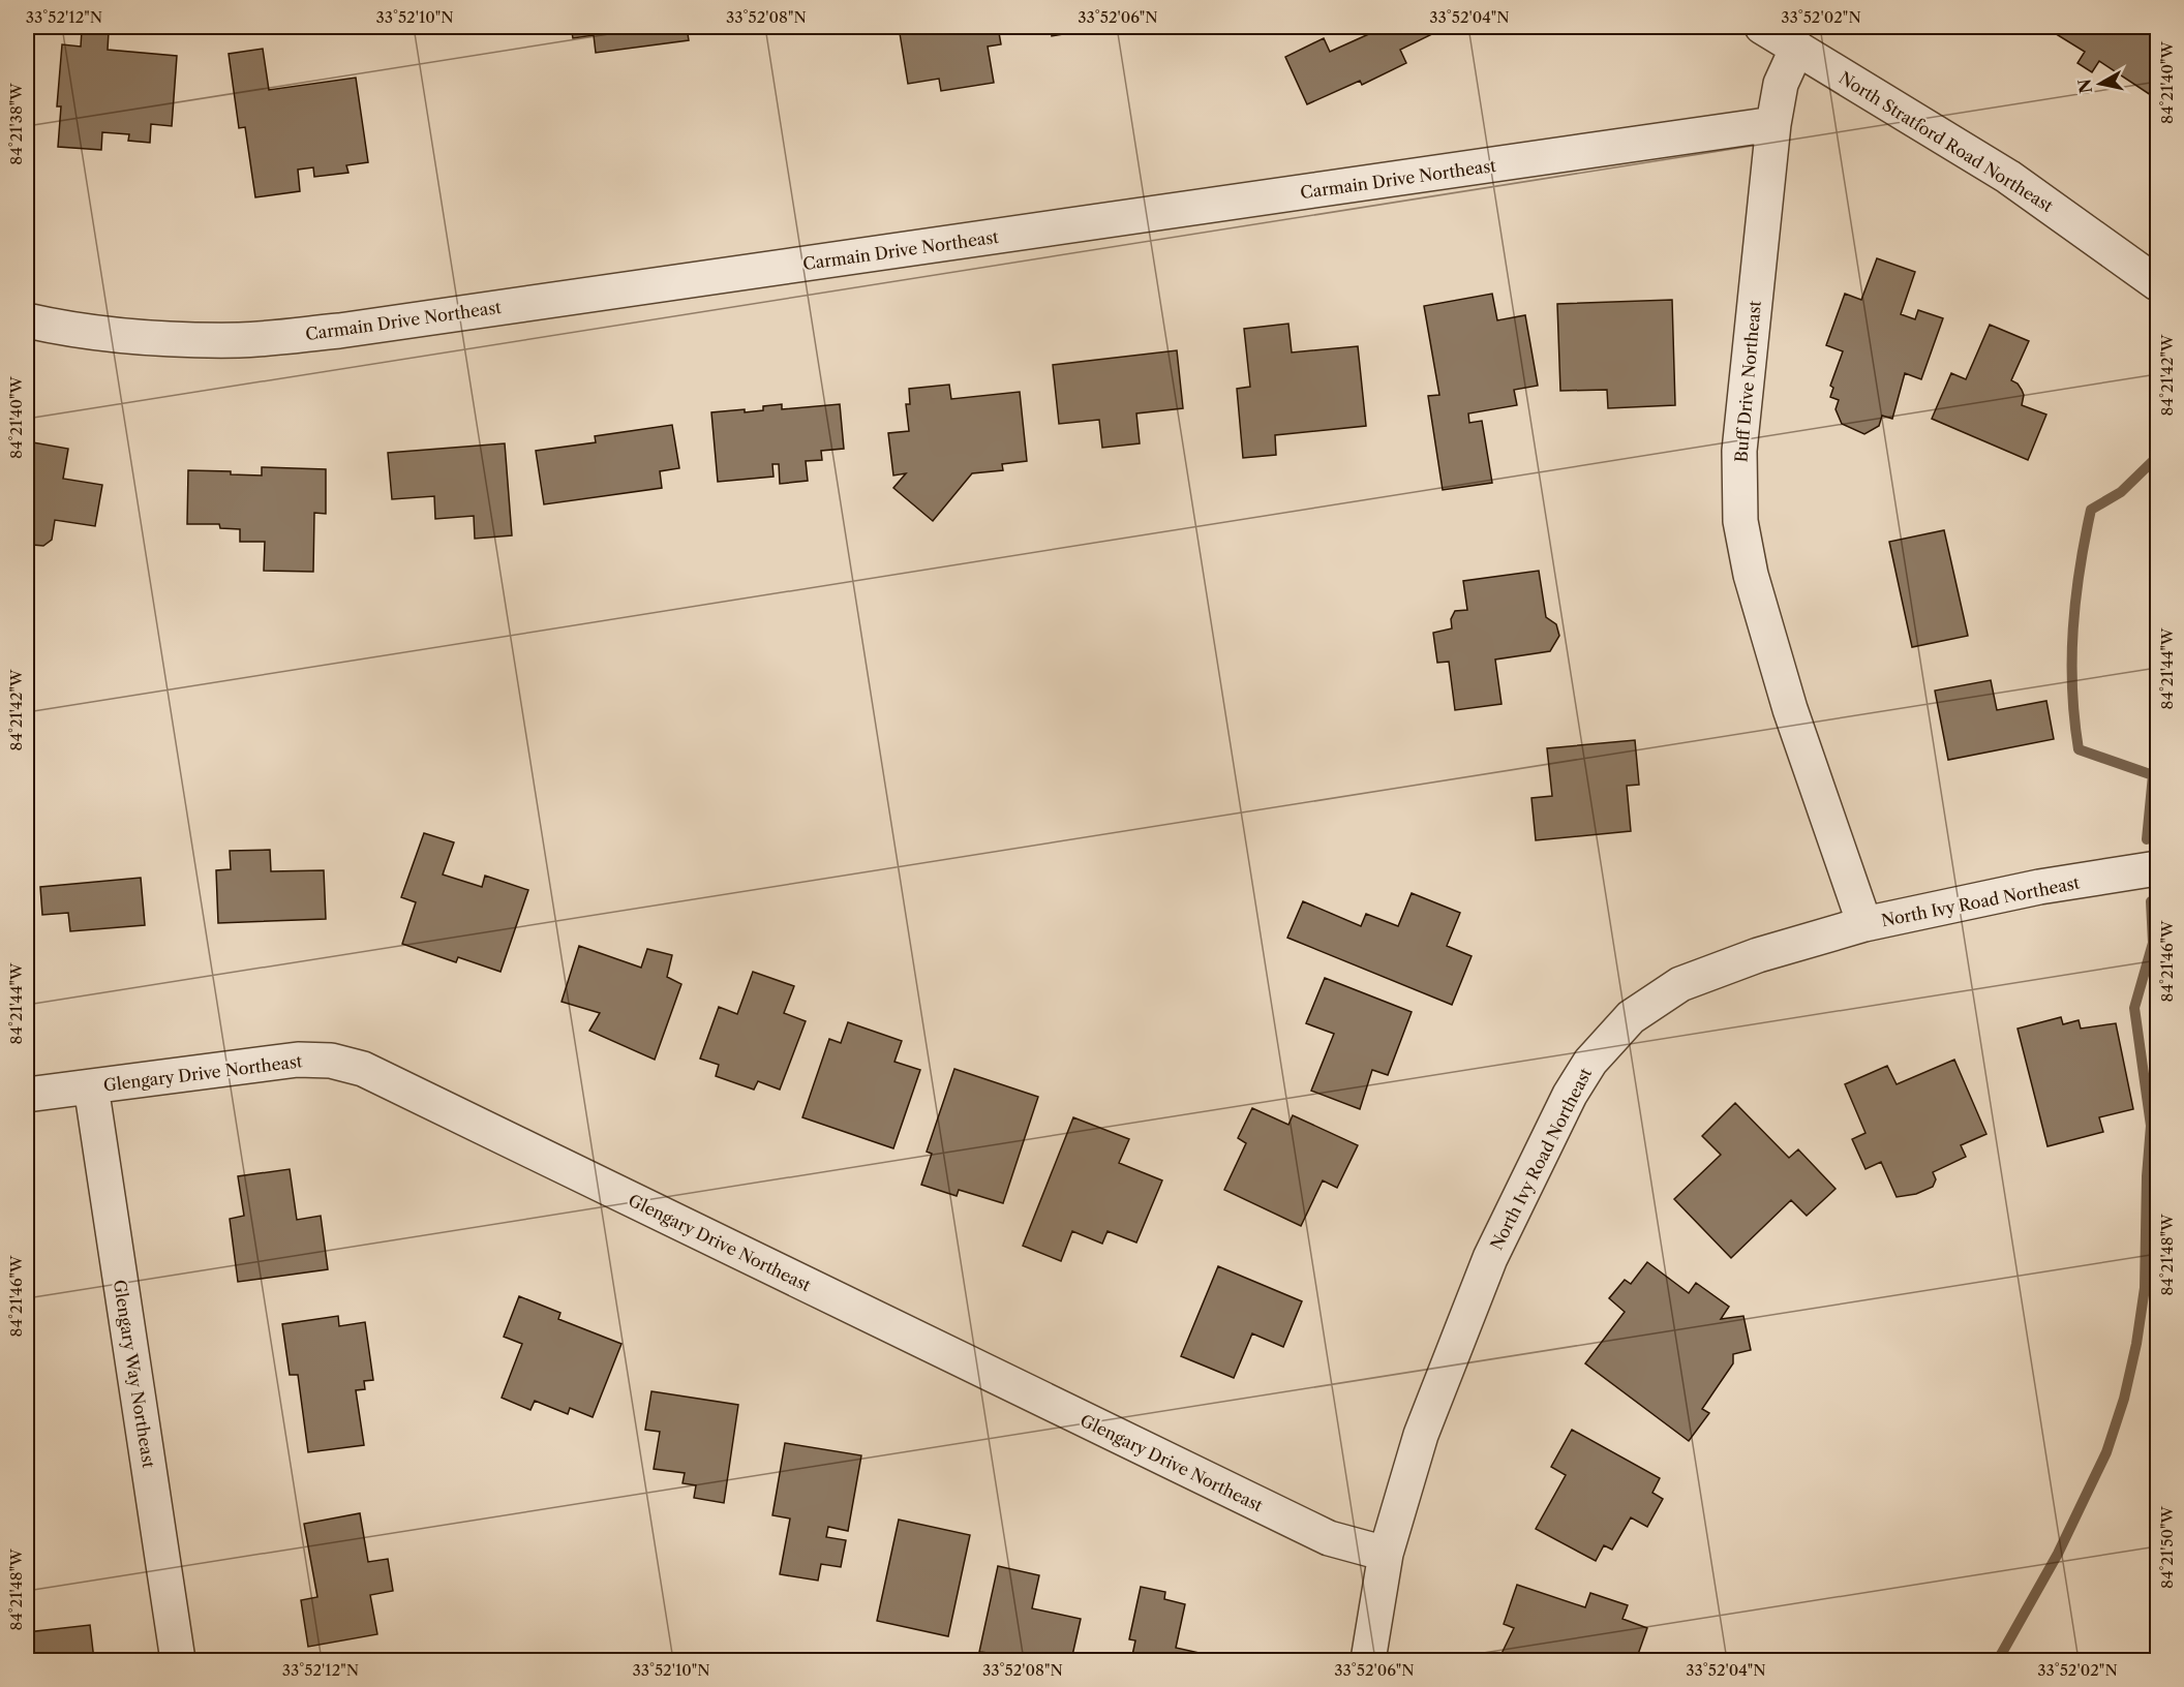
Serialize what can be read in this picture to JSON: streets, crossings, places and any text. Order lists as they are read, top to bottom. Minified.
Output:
{"streets":{"street":["North Stratford Road Northeast","Carmain Drive Northeast","Buff Drive Northeast","North Ivy Road Northeast","Glengary Drive Northeast","Glengary Way Northeast"]},"crossings":[["North Stratford Road Northeast","Buff Drive Northeast"],["Carmain Drive Northeast","Buff Drive Northeast"],["Buff Drive Northeast","North Ivy Road Northeast"],["North Ivy Road Northeast","Glengary Drive Northeast"],["Glengary Drive Northeast","Glengary Way Northeast"]],"north":"left","coordinates":["33°52'12\"N","33°52'10\"N","33°52'08\"N","33°52'06\"N","33°52'04\"N","33°52'02\"N","84°21'40\"W","84°21'38\"W","84°21'42\"W","84°21'44\"W","84°21'46\"W","84°21'48\"W","84°21'50\"W"]}
